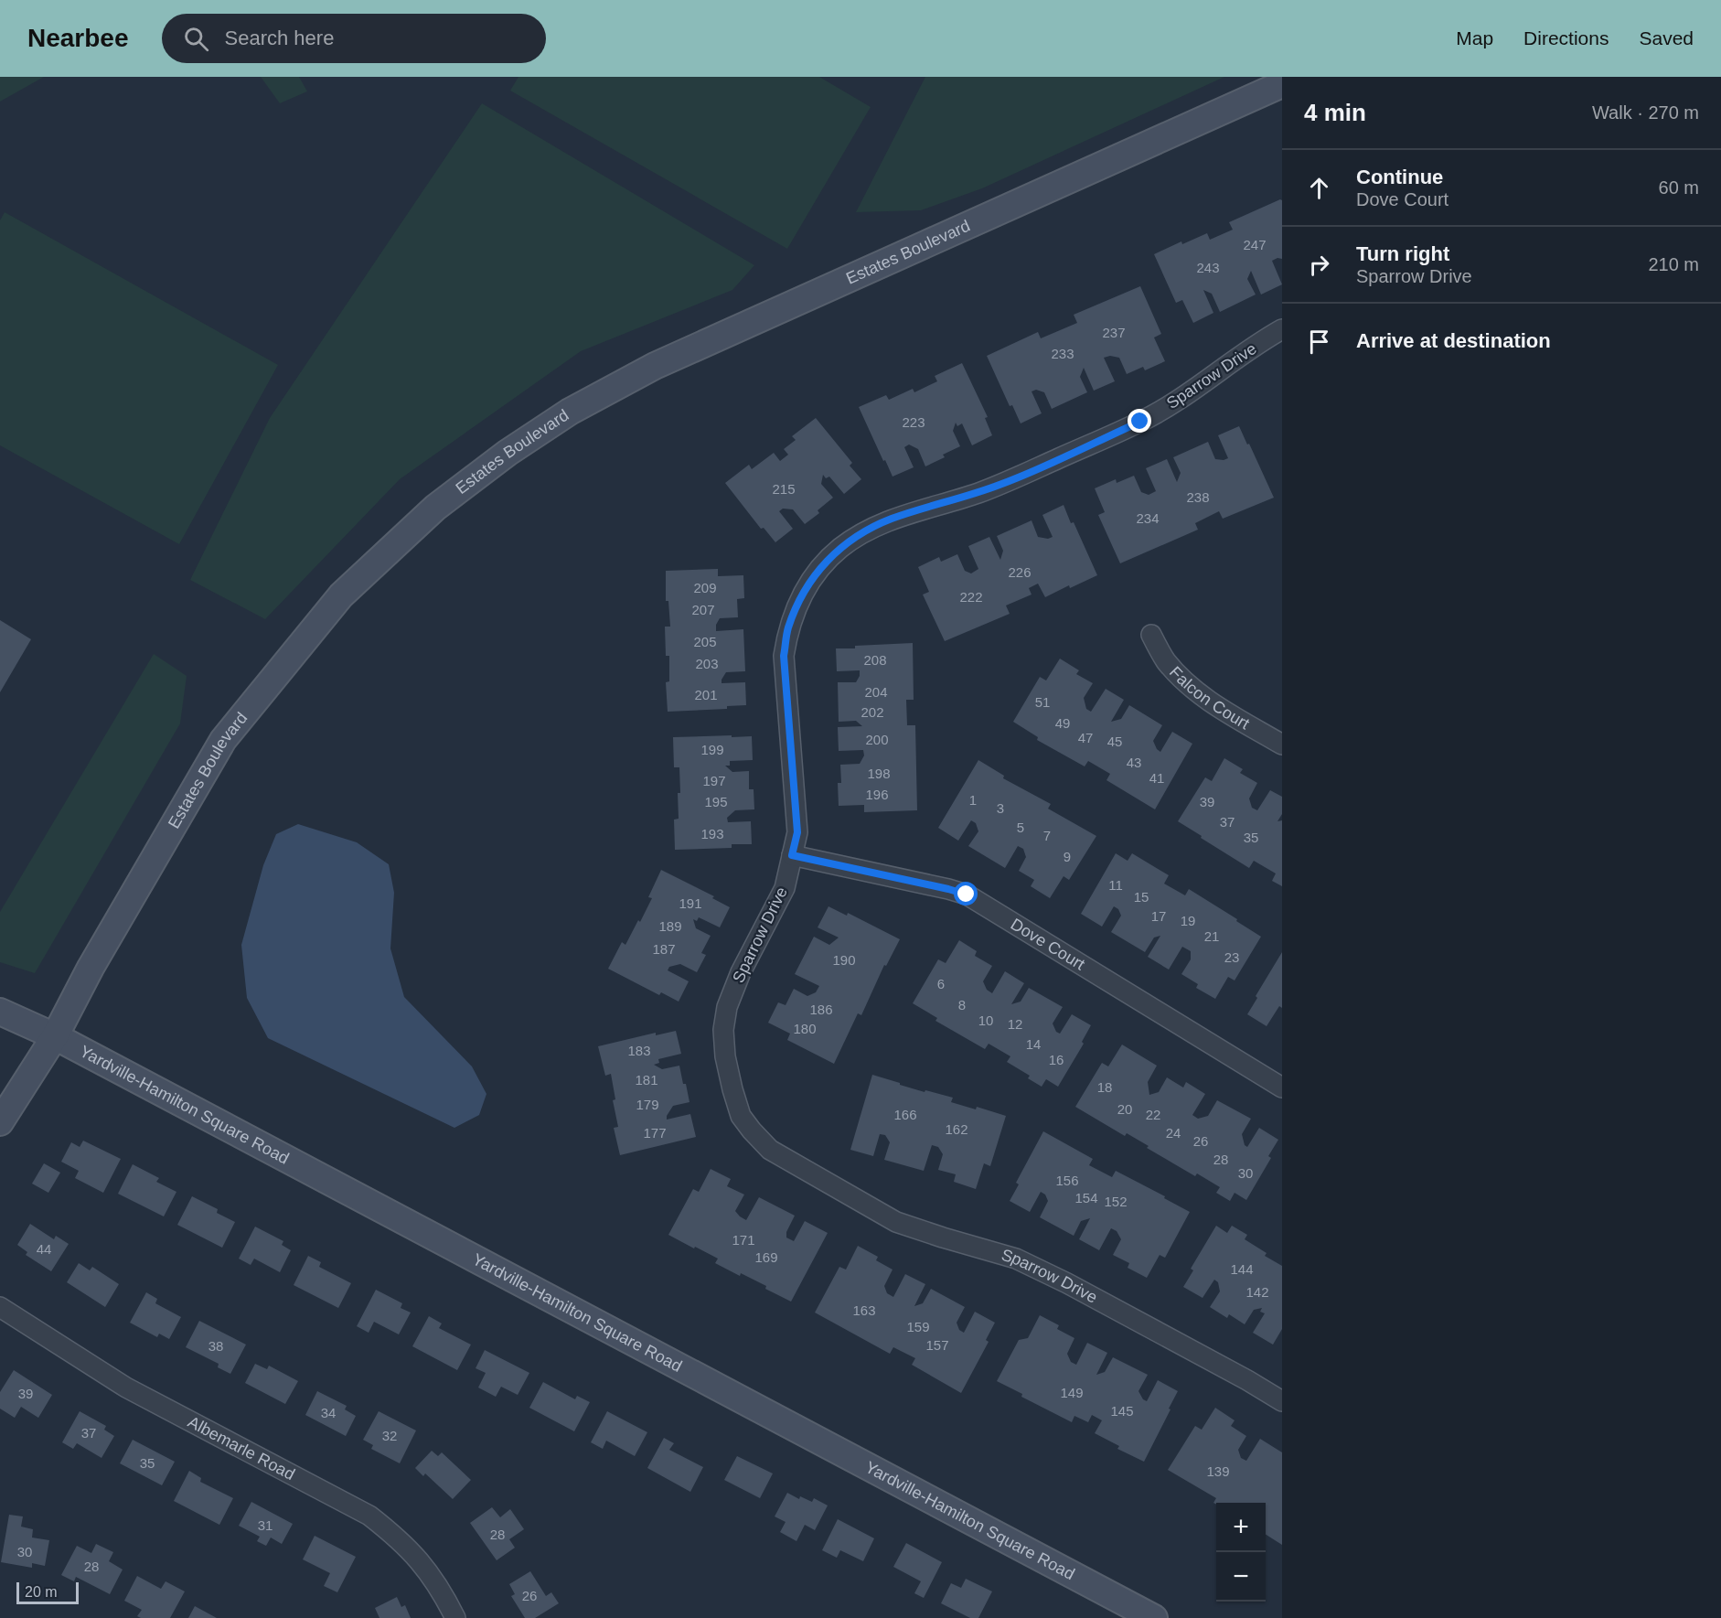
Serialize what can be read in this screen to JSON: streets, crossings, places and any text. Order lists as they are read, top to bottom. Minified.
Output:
{"streets":{"street":["Estates Boulevard","Sparrow Drive","Falcon Court","Dove Court","Yardville-Hamilton Square Road","Albemarle Road"]},"crossings":[["Estates Boulevard","Yardville-Hamilton Square Road"],["Sparrow Drive","Dove Court"]],"house_numbers":["247","243","237","233","223","215","238","234","226","209","222","207","205","208","203","204","201","51","202","49","47","200","45","199","43","198","41","197","196","1","195","39","3","37","5","193","7","35","9","11","15","191","17","19","189","21","187","23","190","6","8","186","10","12","180","14","183","16","181","18","179","20","166","22","162","177","24","26","28","30","156","154","152","171","44","169","144","142","163","159","157","38","149","39","145","34","37","32","35","139","31","28","30","28","26"],"scale_bar":"20 m","page":{"header":"Nearbee","search":"Search here","nav":["Map","Directions","Saved"],"heading":["4 min","Walk · 270 m"],"list":[["Continue","Dove Court","60 m"],["Turn right","Sparrow Drive","210 m"],"Arrive at destination"],"map_buttons":["+","−"],"scale":"20 m"}}
